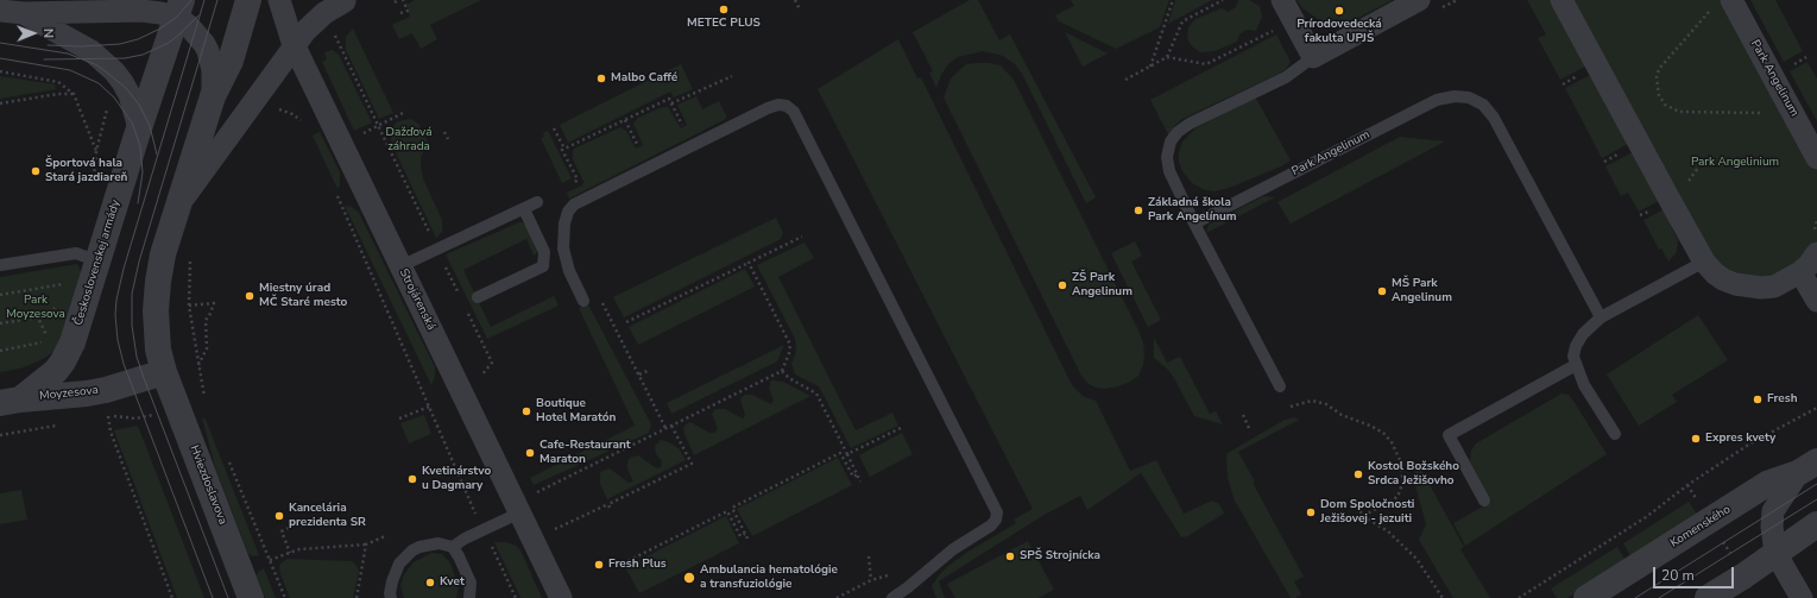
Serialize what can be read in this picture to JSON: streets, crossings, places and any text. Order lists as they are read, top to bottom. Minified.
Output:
{"streets":{"street":["Park Angelinum","Československej armády","Strojárenská","Moyzesova","Hviezdoslavova","Komenského"]},"crossings":[["Československej armády","Moyzesova"],["Moyzesova","Hviezdoslavova"]],"parks":["Dažďová záhrada","Park Angelinium","Park Moyzesova"],"places":["METEC PLUS","Prírodovedecká fakulta UPJŠ","Malbo Caffé","Športová hala Stará jazdiareň","Základná škola Park Angelínum","ZŠ Park Angelinum","MŠ Park Angelinum","Miestny úrad MČ Staré mesto","Fresh","Boutique Hotel Maratón","Expres kvety","Cafe-Restaurant Maraton","Kostol Božského Srdca Ježišovho","Kvetinárstvo u Dagmary","Dom Spoločnosti Ježišovej - jezuiti","Kancelária prezidenta SR","SPŠ Strojnícka","Fresh Plus","Ambulancia hematológie a transfuziológie","Kvet"],"scale_bar":"20 m","north":"right"}
